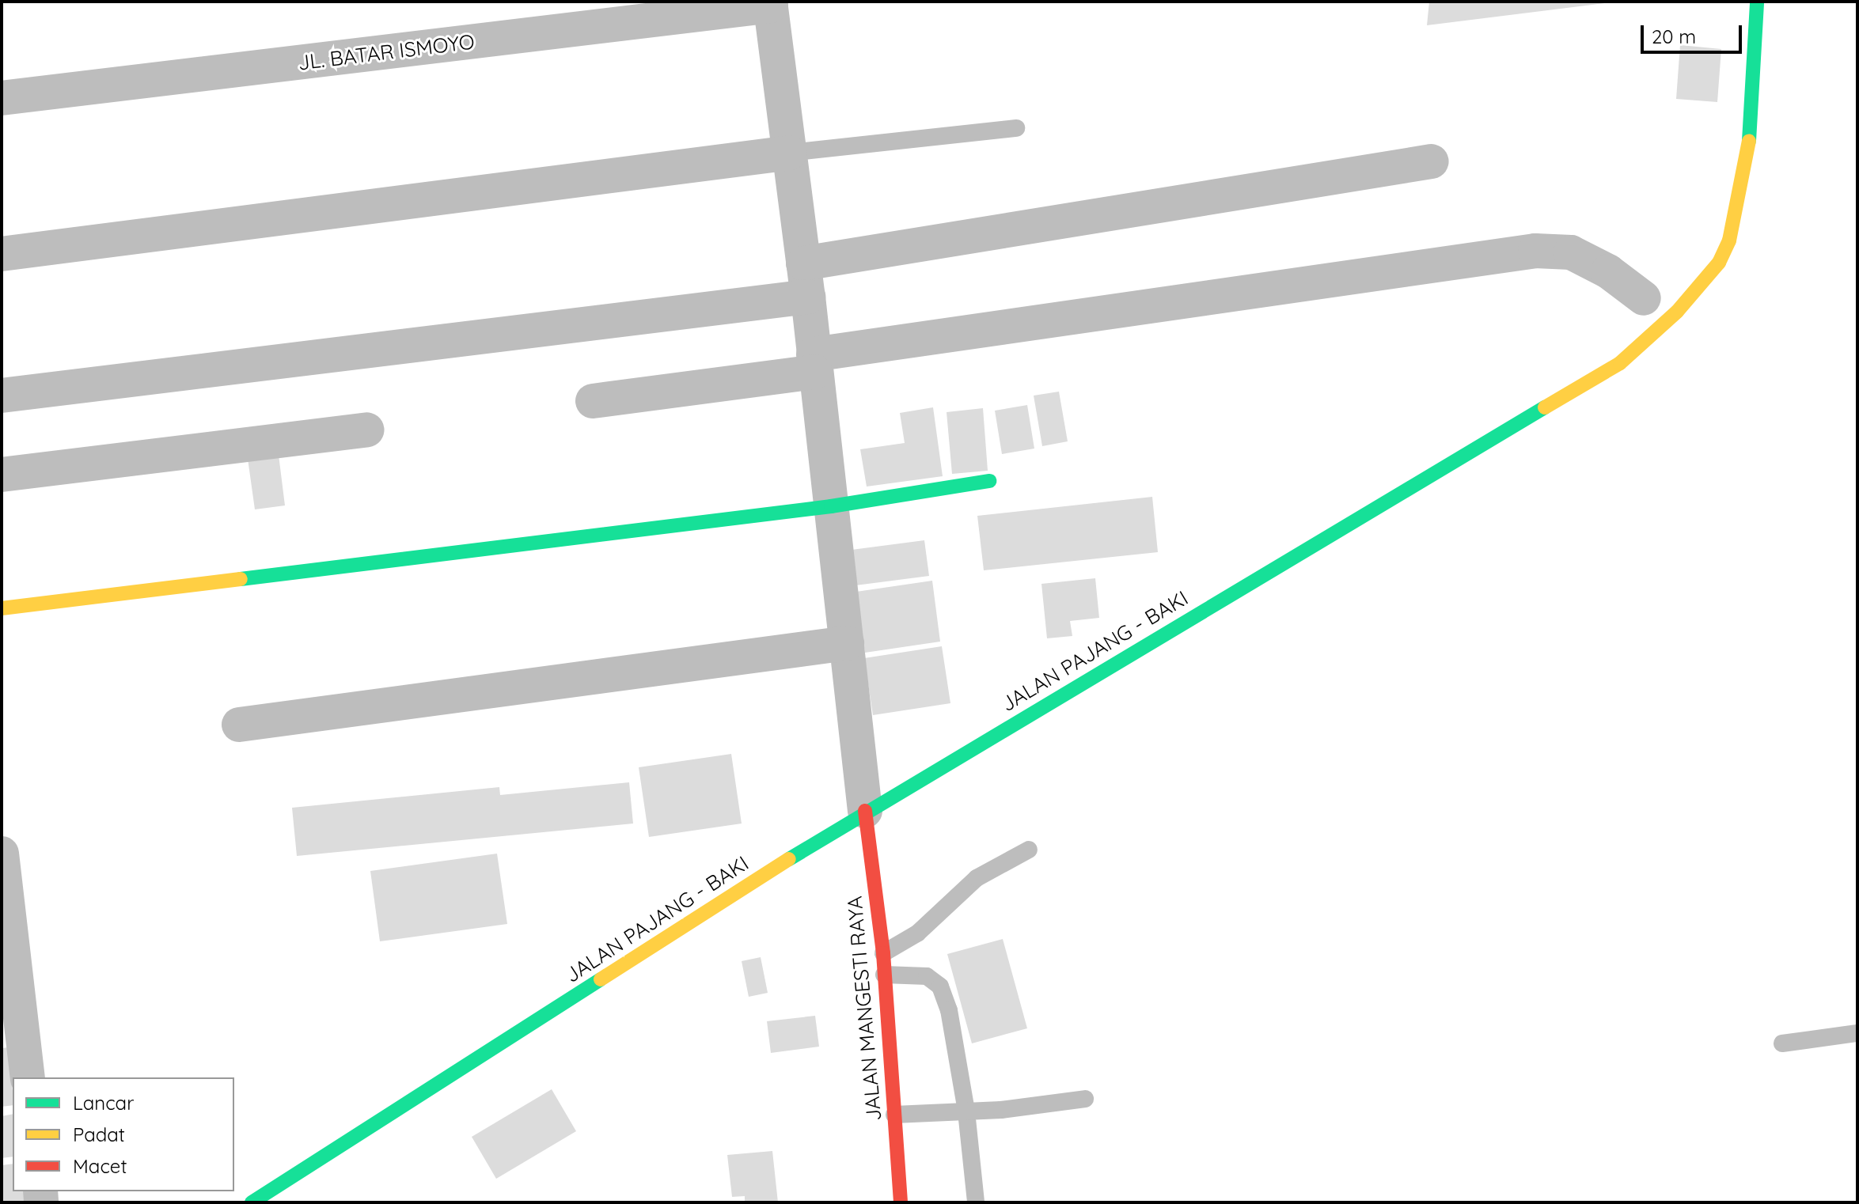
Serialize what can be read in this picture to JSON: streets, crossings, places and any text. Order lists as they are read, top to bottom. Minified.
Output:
{"streets":{"main road":["JALAN PAJANG - BAKI","JALAN MANGESTI RAYA"],"street":["JL. BATAR ISMOYO"]},"crossings":[["JALAN PAJANG - BAKI","JALAN MANGESTI RAYA"]],"legend":["Lancar","Padat","Macet"],"scale_bar":"20 m"}
